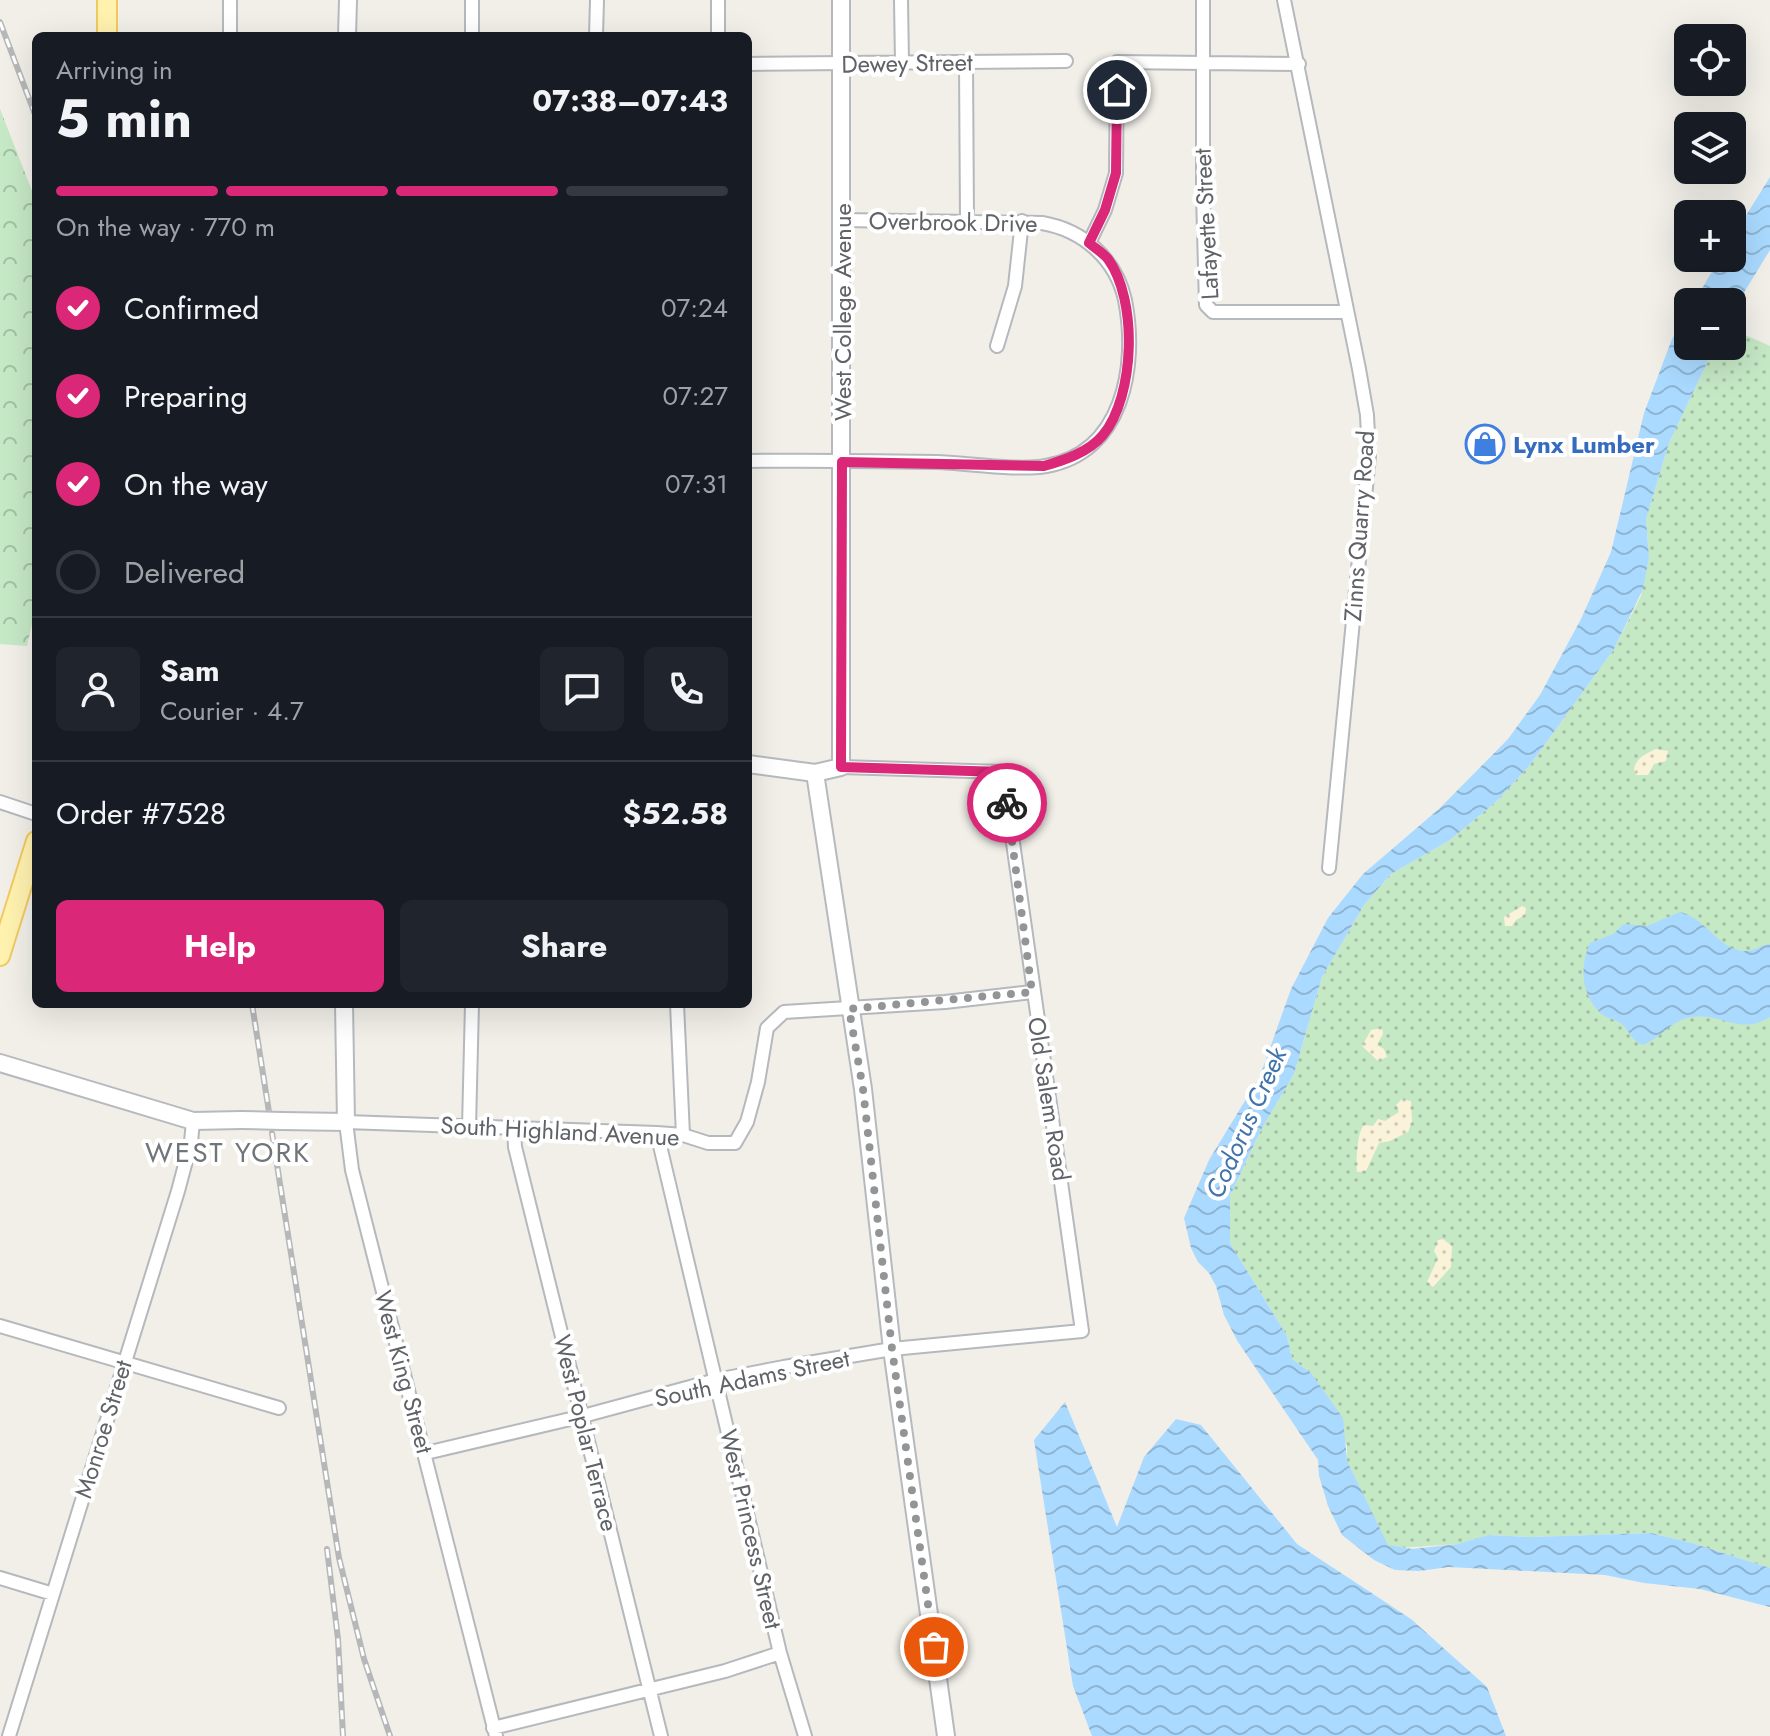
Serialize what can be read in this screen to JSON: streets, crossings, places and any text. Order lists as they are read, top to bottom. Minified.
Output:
{"streets":{"street":["Dewey Street","Overbrook Drive","Lafayette Street","West College Avenue","Zinns Quarry Road","Old Salem Road","South Highland Avenue","West King Street","South Adams Street","Monroe Street","West Poplar Terrace","West Princess Street"]},"crossings":[["Dewey Street","West College Avenue"],["Overbrook Drive","West College Avenue"],["Lafayette Street","Zinns Quarry Road"],["West College Avenue","Old Salem Road"],["Old Salem Road","South Highland Avenue"],["Old Salem Road","South Adams Street"],["South Highland Avenue","West King Street"],["South Highland Avenue","Monroe Street"],["South Highland Avenue","West Poplar Terrace"],["South Highland Avenue","West Princess Street"],["West King Street","South Adams Street"],["South Adams Street","West Poplar Terrace"],["South Adams Street","West Princess Street"]],"districts":["WEST YORK"],"water":["Codorus Creek"],"places":{"shop":["Lynx Lumber"]},"page":{"map_buttons":["+","−"],"heading":["5 min","Arriving in","07:38–07:43"],"panel":["Sam","Courier · 4.7","Order #7528","$52.58"],"bar":"On the way · 770 m","list":[["Confirmed","07:24"],["Preparing","07:27"],["On the way","07:31"],"Delivered"],"buttons":["Help","Share"]}}
